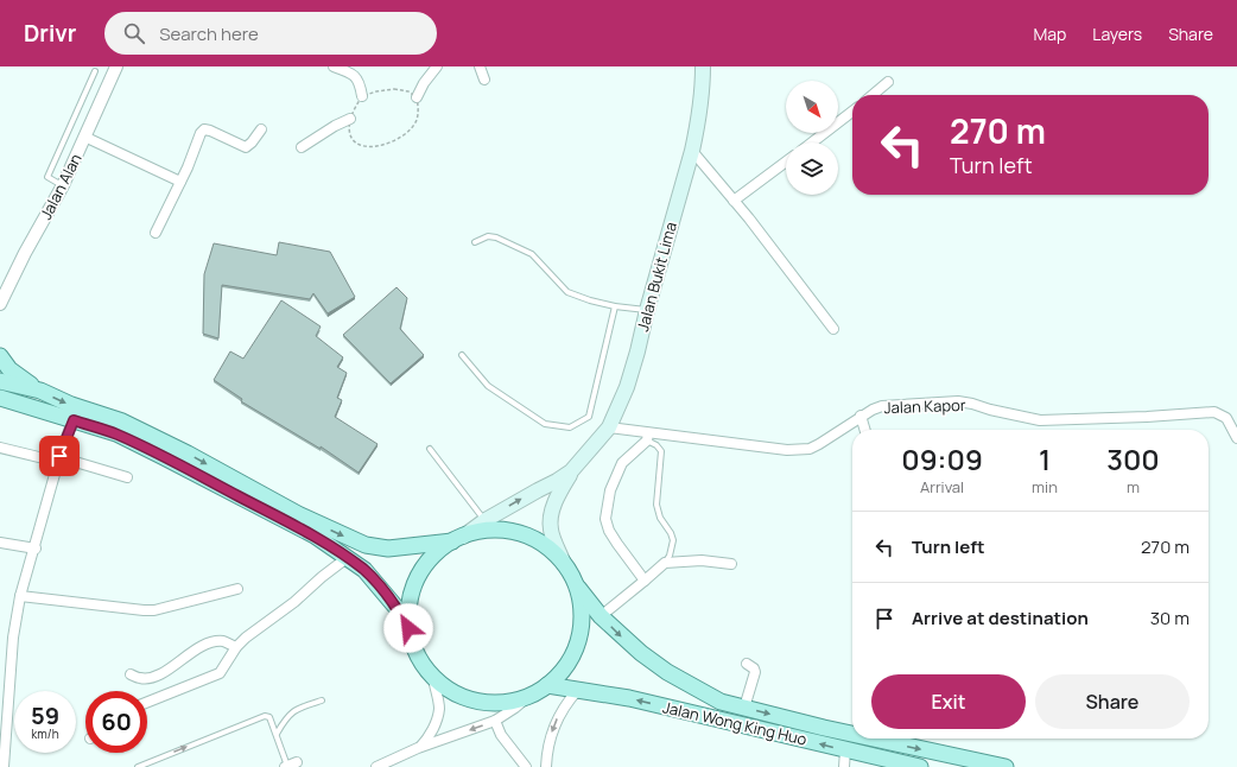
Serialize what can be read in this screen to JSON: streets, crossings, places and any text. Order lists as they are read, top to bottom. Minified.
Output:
{"streets":{"main road":["Jalan Bukit Lima","Jalan Wong King Huo"],"street":["Jalan Alan","Jalan Kapor"]},"crossings":[["Jalan Bukit Lima","Jalan Kapor"]],"north":"bottom right","page":{"header":"Drivr","search":"Search here","nav":["Map","Layers","Share"],"turn":["270 m","Turn left"],"eta":["09:09","Arrival","1","min","300","m"],"list":[{"name":"Turn left","value":"270 m"},{"name":"Arrive at destination","value":"30 m"}],"buttons":["Exit","Share"],"speed":"59 km/h","limit":"60"}}
